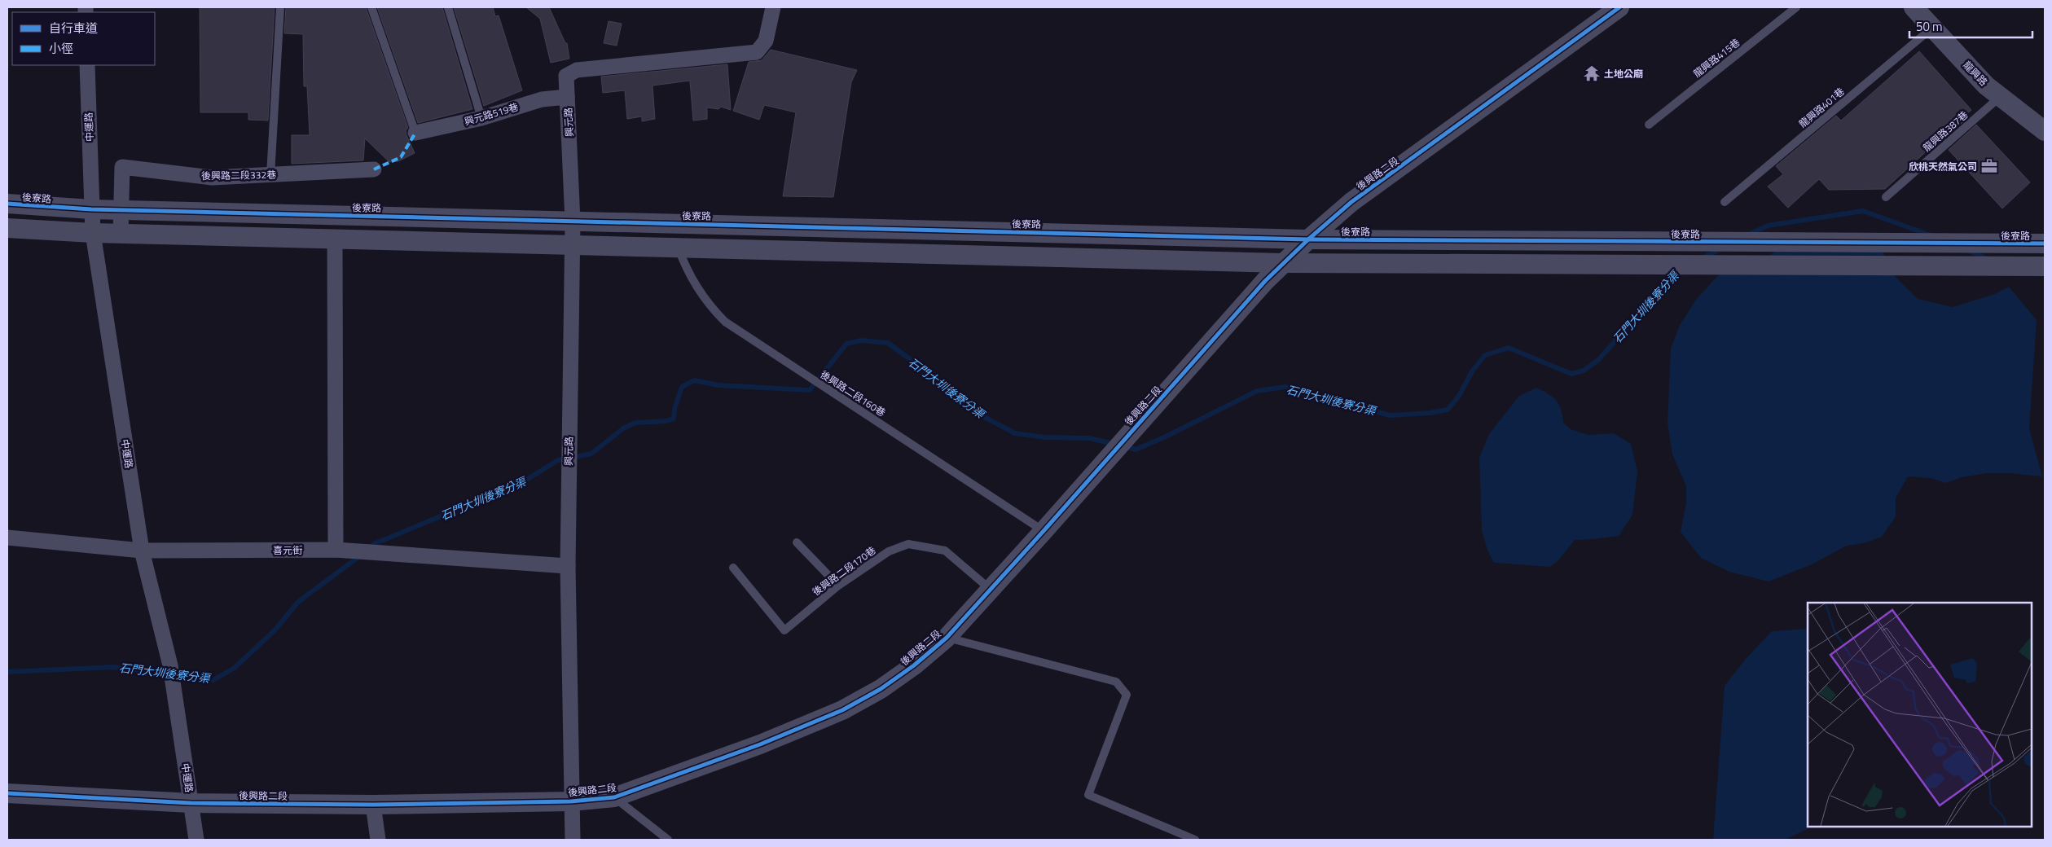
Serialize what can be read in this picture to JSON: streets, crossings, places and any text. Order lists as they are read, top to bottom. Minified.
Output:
{"streets":{"street":["龍興路","興元路519巷","興元路","中運路","後興路二段","後興路二段332巷","後寮路","喜元街"],"lane":["龍興路415巷","龍興路401巷","龍興路387巷","後興路二段160巷","後興路二段170巷"]},"crossings":[["龍興路","龍興路401巷"],["龍興路","龍興路387巷"],["興元路519巷","興元路"],["興元路","後興路二段"],["興元路","後寮路"],["興元路","喜元街"],["中運路","後興路二段"],["中運路","後寮路"],["中運路","喜元街"],["後興路二段","後寮路"],["後興路二段","後興路二段160巷"],["後興路二段","後興路二段170巷"],["後興路二段332巷","後寮路"]],"water":["石門大圳後寮分渠"],"places":{"temple":["土地公廟"],"office":["欣桃天然氣公司"]},"legend":["自行車道","小徑"],"scale_bar":"50 m"}
